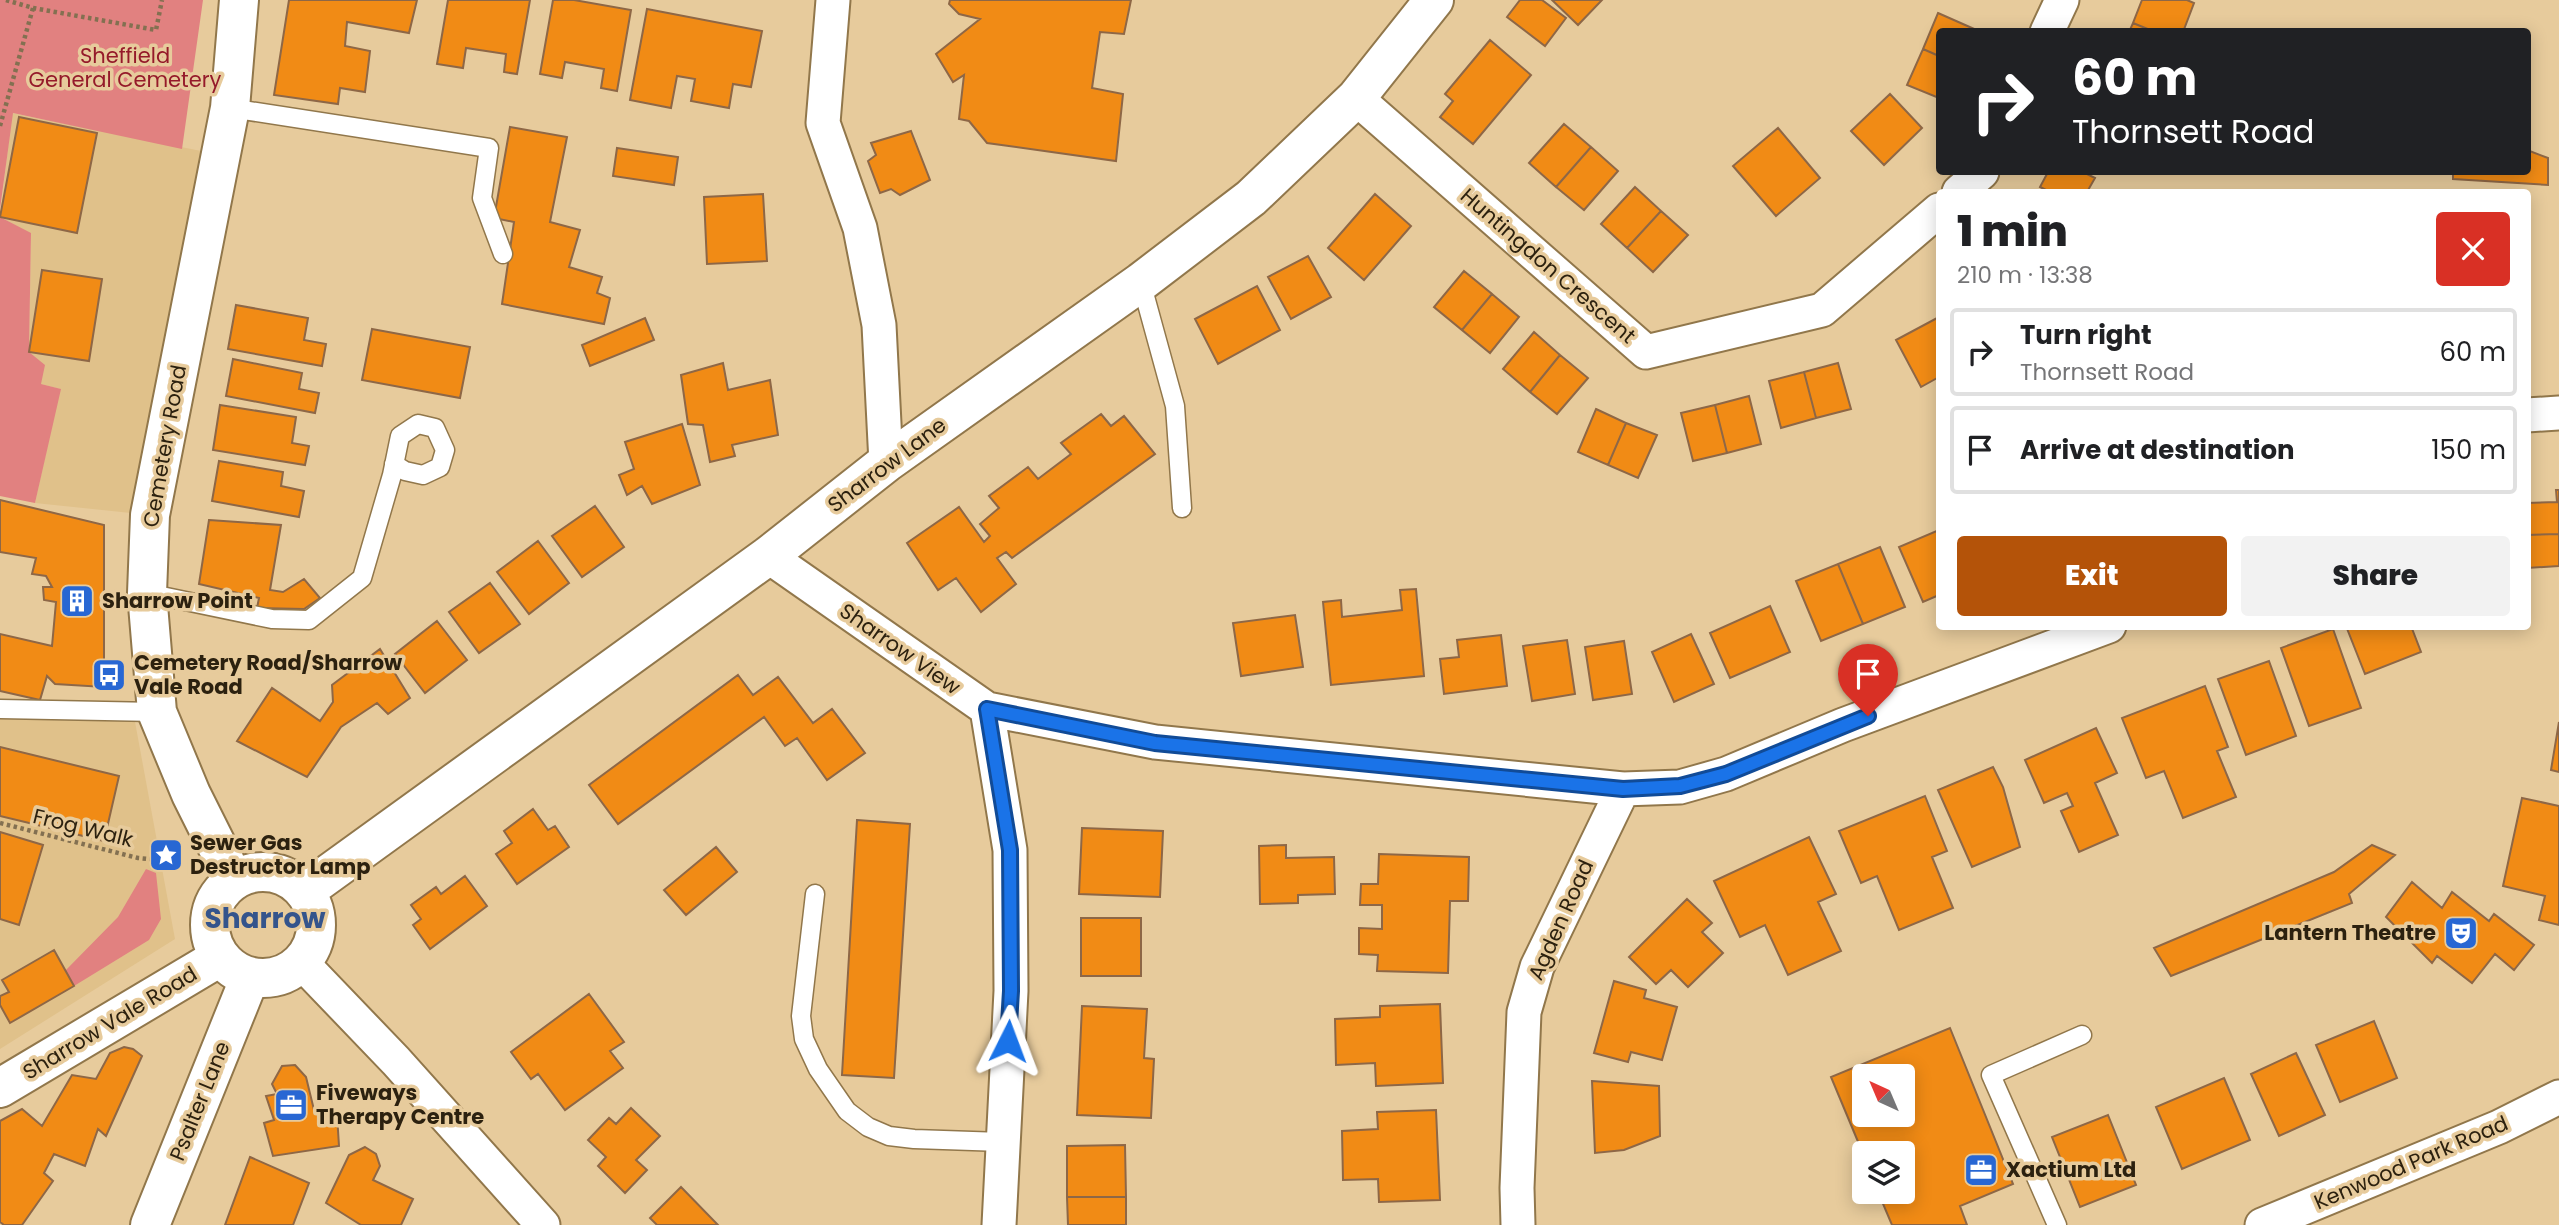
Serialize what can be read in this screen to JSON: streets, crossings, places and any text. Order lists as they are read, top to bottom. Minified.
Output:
{"streets":{"street":["Huntingdon Crescent","Cemetery Road","Sharrow Lane","Sharrow View","Agden Road","Sharrow Vale Road","Psalter Lane","Kenwood Park Road"],"path":["Frog Walk"]},"crossings":[["Huntingdon Crescent","Sharrow Lane"],["Cemetery Road","Sharrow Lane"],["Cemetery Road","Sharrow Vale Road"],["Cemetery Road","Psalter Lane"],["Sharrow Lane","Sharrow View"],["Sharrow Lane","Sharrow Vale Road"],["Sharrow Lane","Psalter Lane"],["Sharrow Vale Road","Psalter Lane"]],"districts":["Sharrow"],"parks":["Sheffield General Cemetery"],"places":{"building":["Sharrow Point"],"bus stop":["Cemetery Road/Sharrow Vale Road"],"place":["Sewer Gas Destructor Lamp"],"theatre":["Lantern Theatre"],"office":["Fiveways Therapy Centre","Xactium Ltd"]},"north":"top left","page":{"turn":["60 m","Thornsett Road"],"heading":["1 min","210 m · 13:38"],"list":[{"name":"Turn right","note":"Thornsett Road","value":"60 m"},{"name":"Arrive at destination","value":"150 m"}],"buttons":["Exit","Share"]}}
